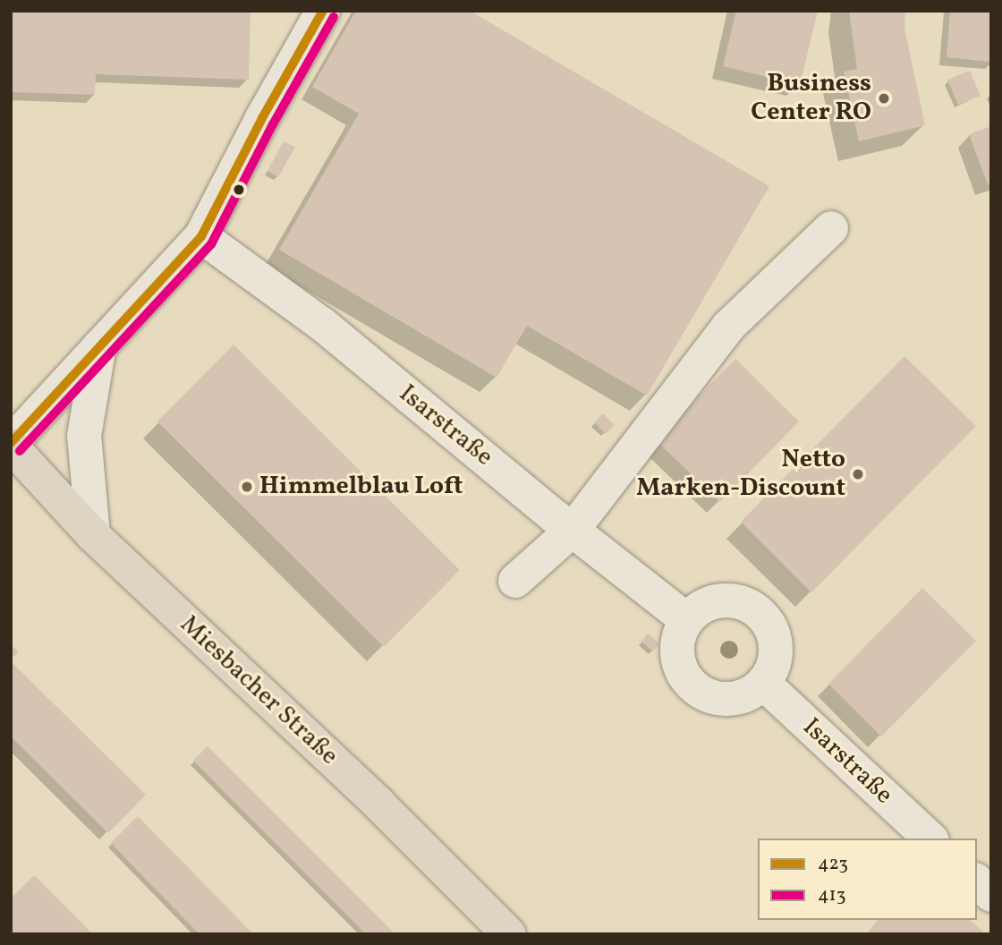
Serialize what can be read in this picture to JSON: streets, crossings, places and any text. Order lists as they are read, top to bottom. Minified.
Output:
{"streets":{"main road":["Miesbacher Straße"],"street":["Isarstraße"]},"places":["Business Center RO","Netto Marken-Discount","Himmelblau Loft"],"lines":["transit line 423","transit line 413"],"legend":["423","413"]}
